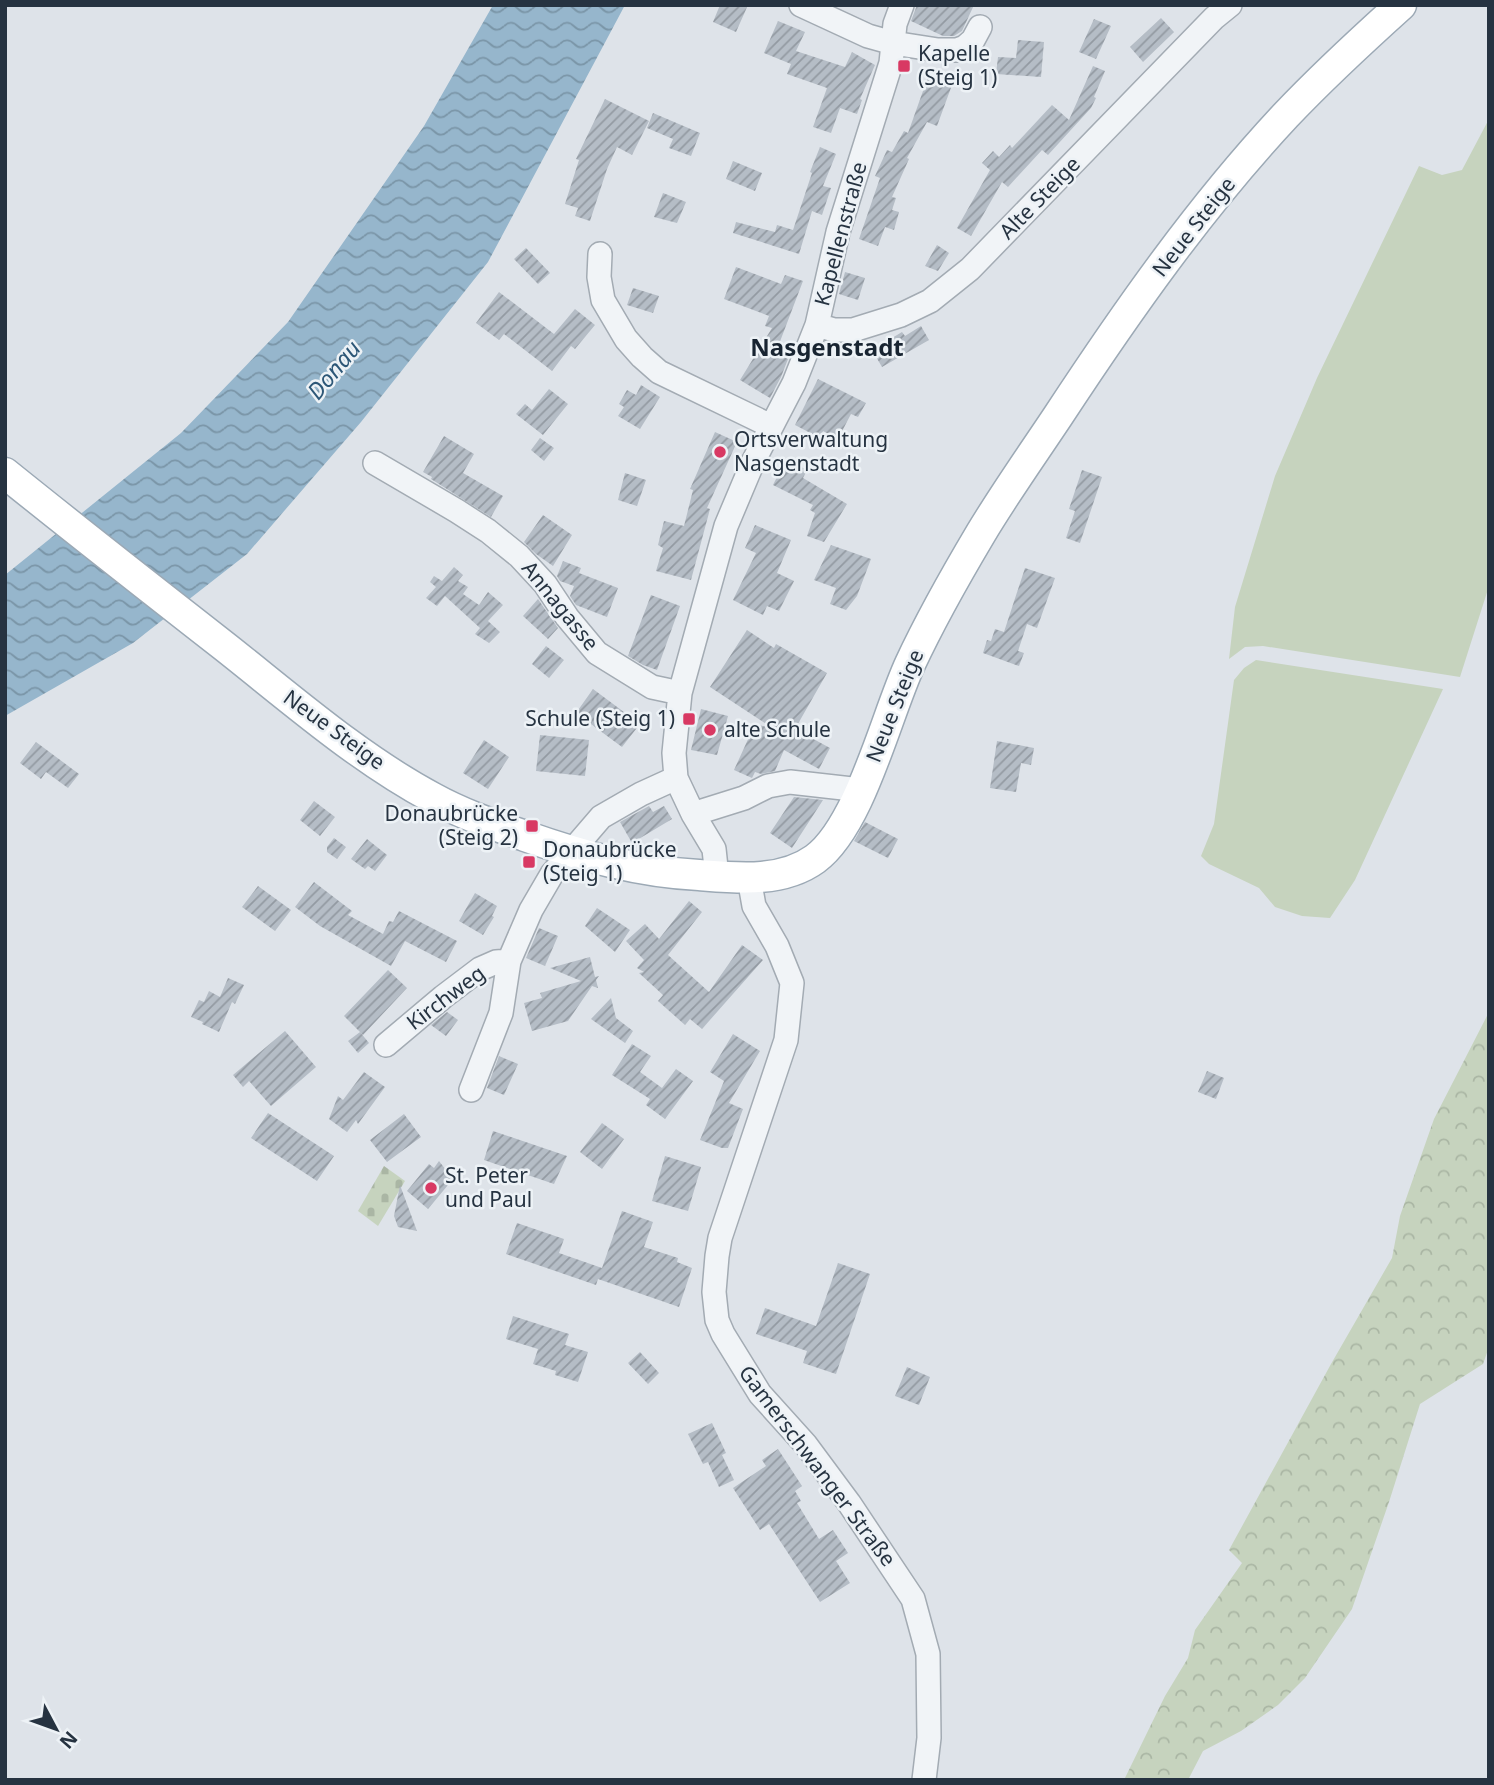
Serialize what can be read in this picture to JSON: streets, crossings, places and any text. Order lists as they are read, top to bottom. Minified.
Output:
{"streets":{"main road":["Neue Steige"],"street":["Alte Steige","Kapellenstraße","Annagasse","Kirchweg","Gamerschwanger Straße"]},"crossings":[["Alte Steige","Kapellenstraße"],["Neue Steige","Kapellenstraße"],["Neue Steige","Kirchweg"],["Neue Steige","Gamerschwanger Straße"],["Kapellenstraße","Annagasse"]],"districts":["Nasgenstadt"],"water":["Donau"],"places":{"transit":["Kapelle (Steig 1)","Schule (Steig 1)","Donaubrücke (Steig 2)","Donaubrücke (Steig 1)"],"other":["Ortsverwaltung Nasgenstadt","alte Schule","St. Peter und Paul"]},"north":"bottom right"}
